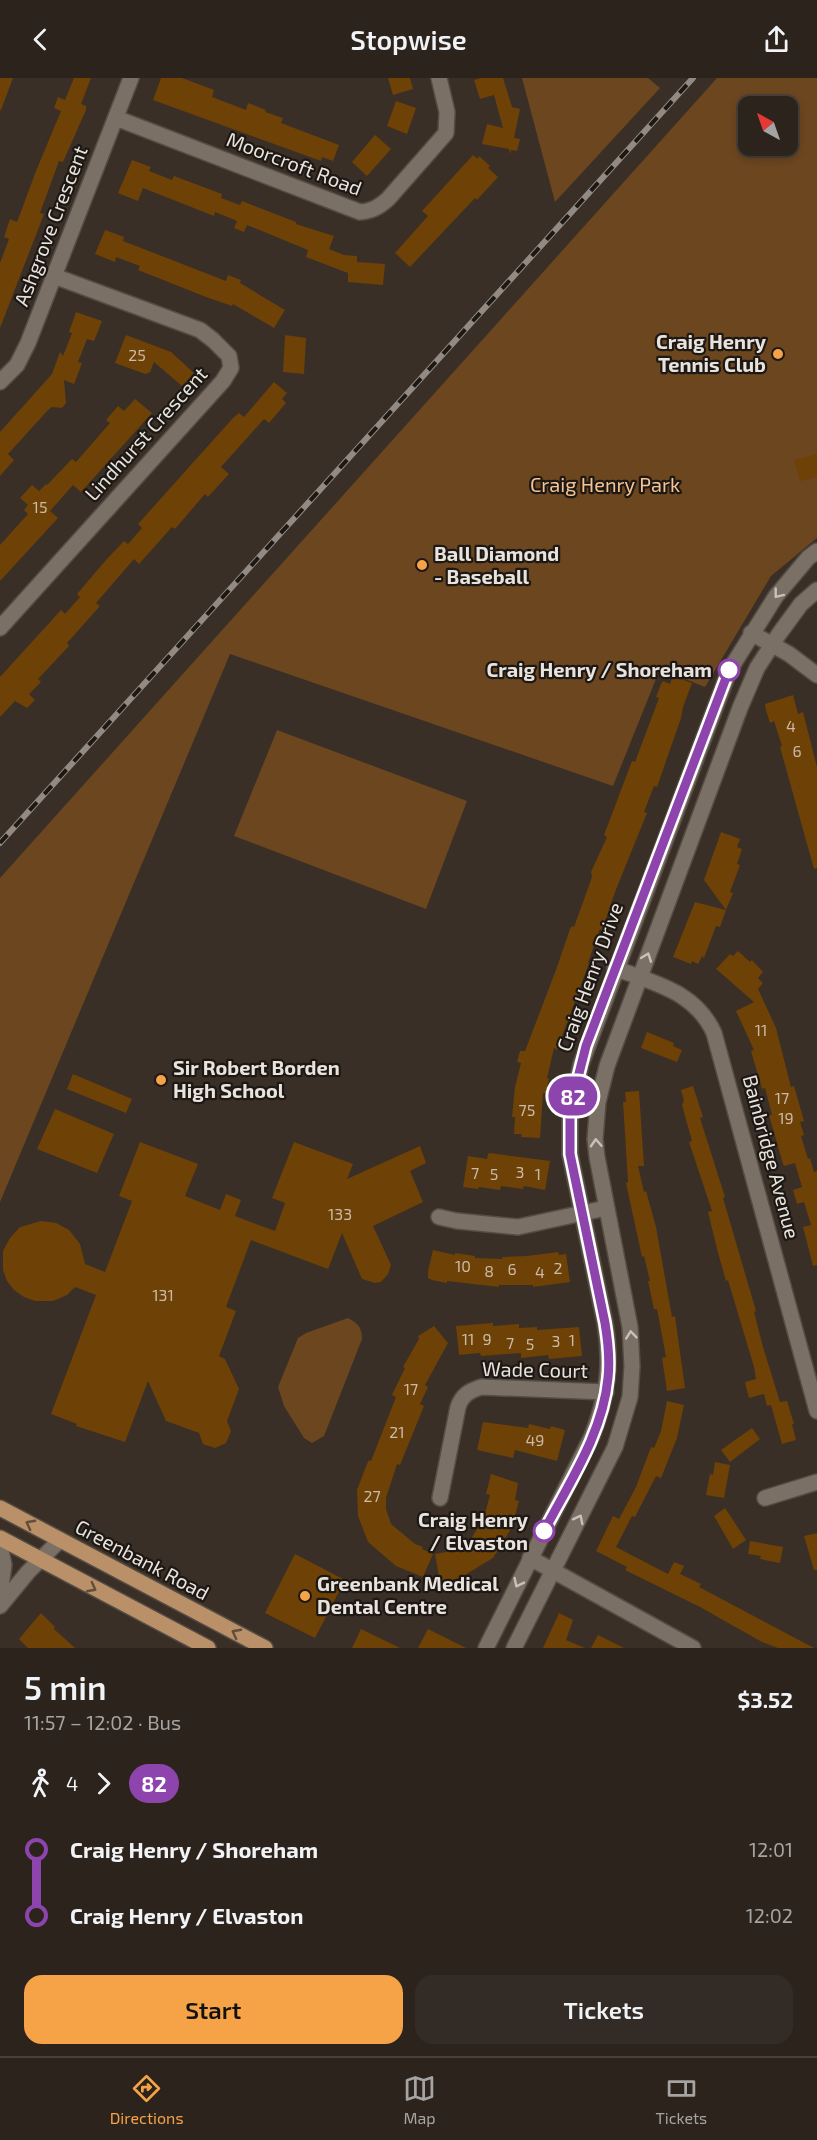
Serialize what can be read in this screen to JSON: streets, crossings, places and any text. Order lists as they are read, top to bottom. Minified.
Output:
{"streets":{"main road":["Greenbank Road"],"street":["Moorcroft Road","Ashgrove Crescent","Lindhurst Crescent","Craig Henry Drive","Bainbridge Avenue","Wade Court"]},"crossings":[["Moorcroft Road","Ashgrove Crescent"],["Ashgrove Crescent","Lindhurst Crescent"],["Craig Henry Drive","Bainbridge Avenue"],["Craig Henry Drive","Wade Court"]],"parks":["Craig Henry Park"],"places":["Craig Henry Tennis Club","Ball Diamond - Baseball","Craig Henry / Shoreham","Sir Robert Borden High School","Craig Henry / Elvaston","Greenbank Medical Dental Centre"],"lines":["bus line 82"],"house_numbers":["25","15","4","6","11","17","75","19","3","7","5","1","133","10","2","6","8","4","131","11","9","1","3","7","5","17","21","49","27"],"north":"top left","page":{"header":"Stopwise","on_map":"82","heading":["5 min","11:57 – 12:02 · Bus","$3.52"],"legs":["4","82"],"list":[{"name":"Craig Henry / Shoreham","value":"12:01"},{"name":"Craig Henry / Elvaston","value":"12:02"}],"buttons":["Start","Tickets"],"tabs":["Directions","Map","Tickets"]}}
